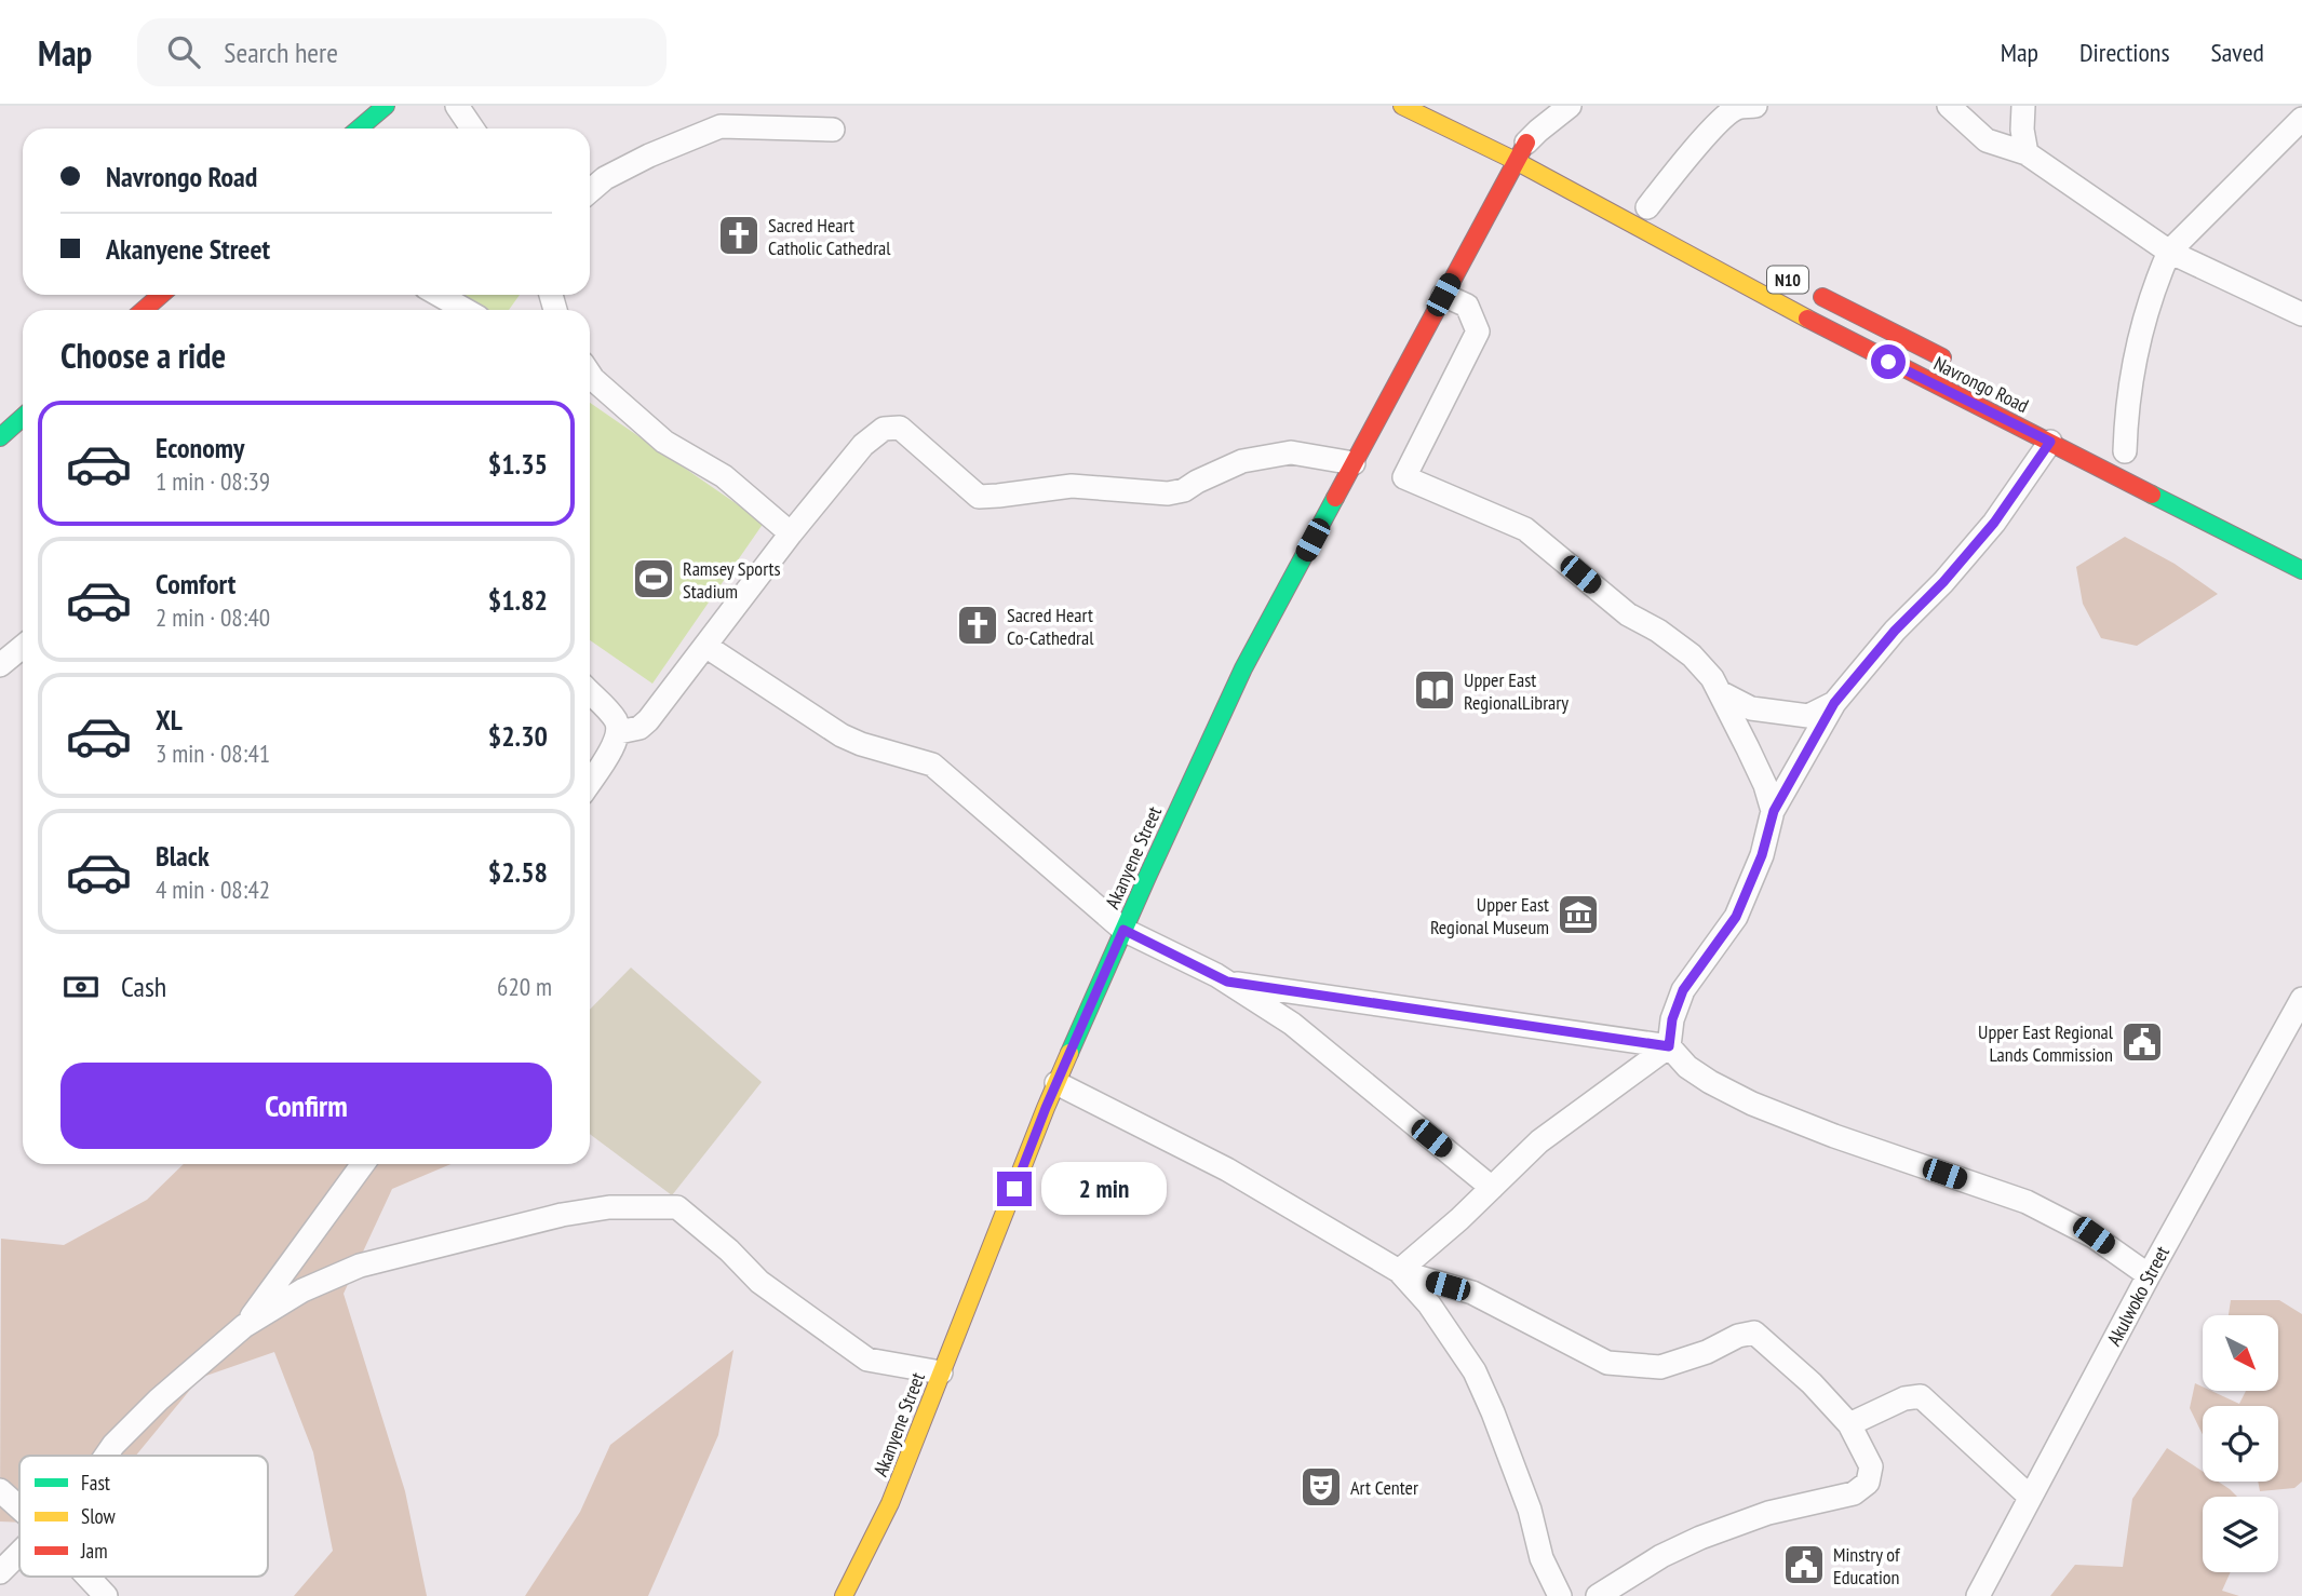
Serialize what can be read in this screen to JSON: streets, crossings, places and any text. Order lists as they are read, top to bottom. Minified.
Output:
{"streets":{"main road":["N10","Navrongo Road","Akanyene Street"],"street":["Akulwoko Street"]},"crossings":[["Navrongo Road","Akanyene Street"]],"places":{"church":["Sacred Heart Catholic Cathedral","Sacred Heart Co-Cathedral"],"sports":["Ramsey Sports Stadium"],"library":["Upper East RegionalLibrary"],"museum":["Upper East Regional Museum"],"public building":["Upper East Regional Lands Commission","Minstry of Education"],"theatre":["Art Center"]},"legend":["Fast","Slow","Jam"],"north":"bottom right","page":{"header":"Map","search":"Search here","nav":["Map","Directions","Saved"],"banner":["Navrongo Road","Akanyene Street"],"heading":"Choose a ride","list":[{"name":"Economy","note":"1 min · 08:39","value":"$1.35"},{"name":"Comfort","note":"2 min · 08:40","value":"$1.82"},{"name":"XL","note":"3 min · 08:41","value":"$2.30"},{"name":"Black","note":"4 min · 08:42","value":"$2.58"}],"pay":["Cash","620 m"],"buttons":"Confirm","bubble":"2 min"}}
